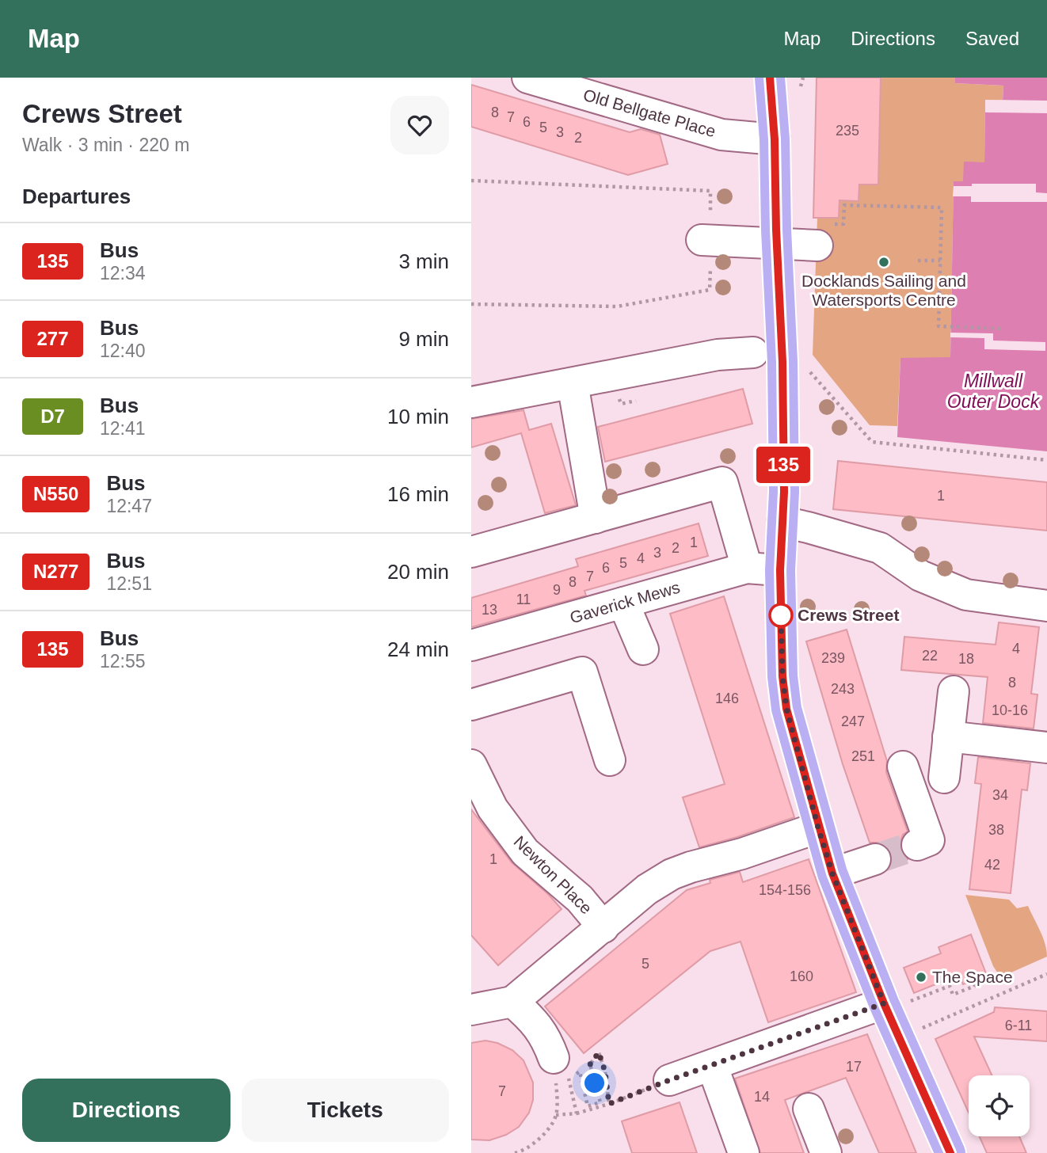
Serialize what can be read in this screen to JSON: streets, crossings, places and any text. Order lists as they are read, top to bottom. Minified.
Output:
{"streets":{"street":["Old Bellgate Place","Gaverick Mews","Newton Place"]},"water":["Millwall Outer Dock"],"places":["Docklands Sailing and Watersports Centre","Crews Street","The Space"],"lines":["bus line 135"],"house_numbers":["8","7","6","5","235","3","2","1","1","2","3","4","5","6","7","8","9","11","13","4","22","239","18","8","243","146","10-16","247","251","34","38","1","42","154-156","5","160","6-11","17","7","14"],"page":{"header":"Map","nav":["Map","Directions","Saved"],"heading":[["Crews Street","Walk · 3 min · 220 m"],"Departures"],"on_map":"135","list":[{"mark":"135","name":"Bus","note":"12:34","value":"3 min"},{"mark":"277","name":"Bus","note":"12:40","value":"9 min"},{"mark":"D7","name":"Bus","note":"12:41","value":"10 min"},{"mark":"N550","name":"Bus","note":"12:47","value":"16 min"},{"mark":"N277","name":"Bus","note":"12:51","value":"20 min"},{"mark":"135","name":"Bus","note":"12:55","value":"24 min"}],"buttons":["Directions","Tickets"]}}
